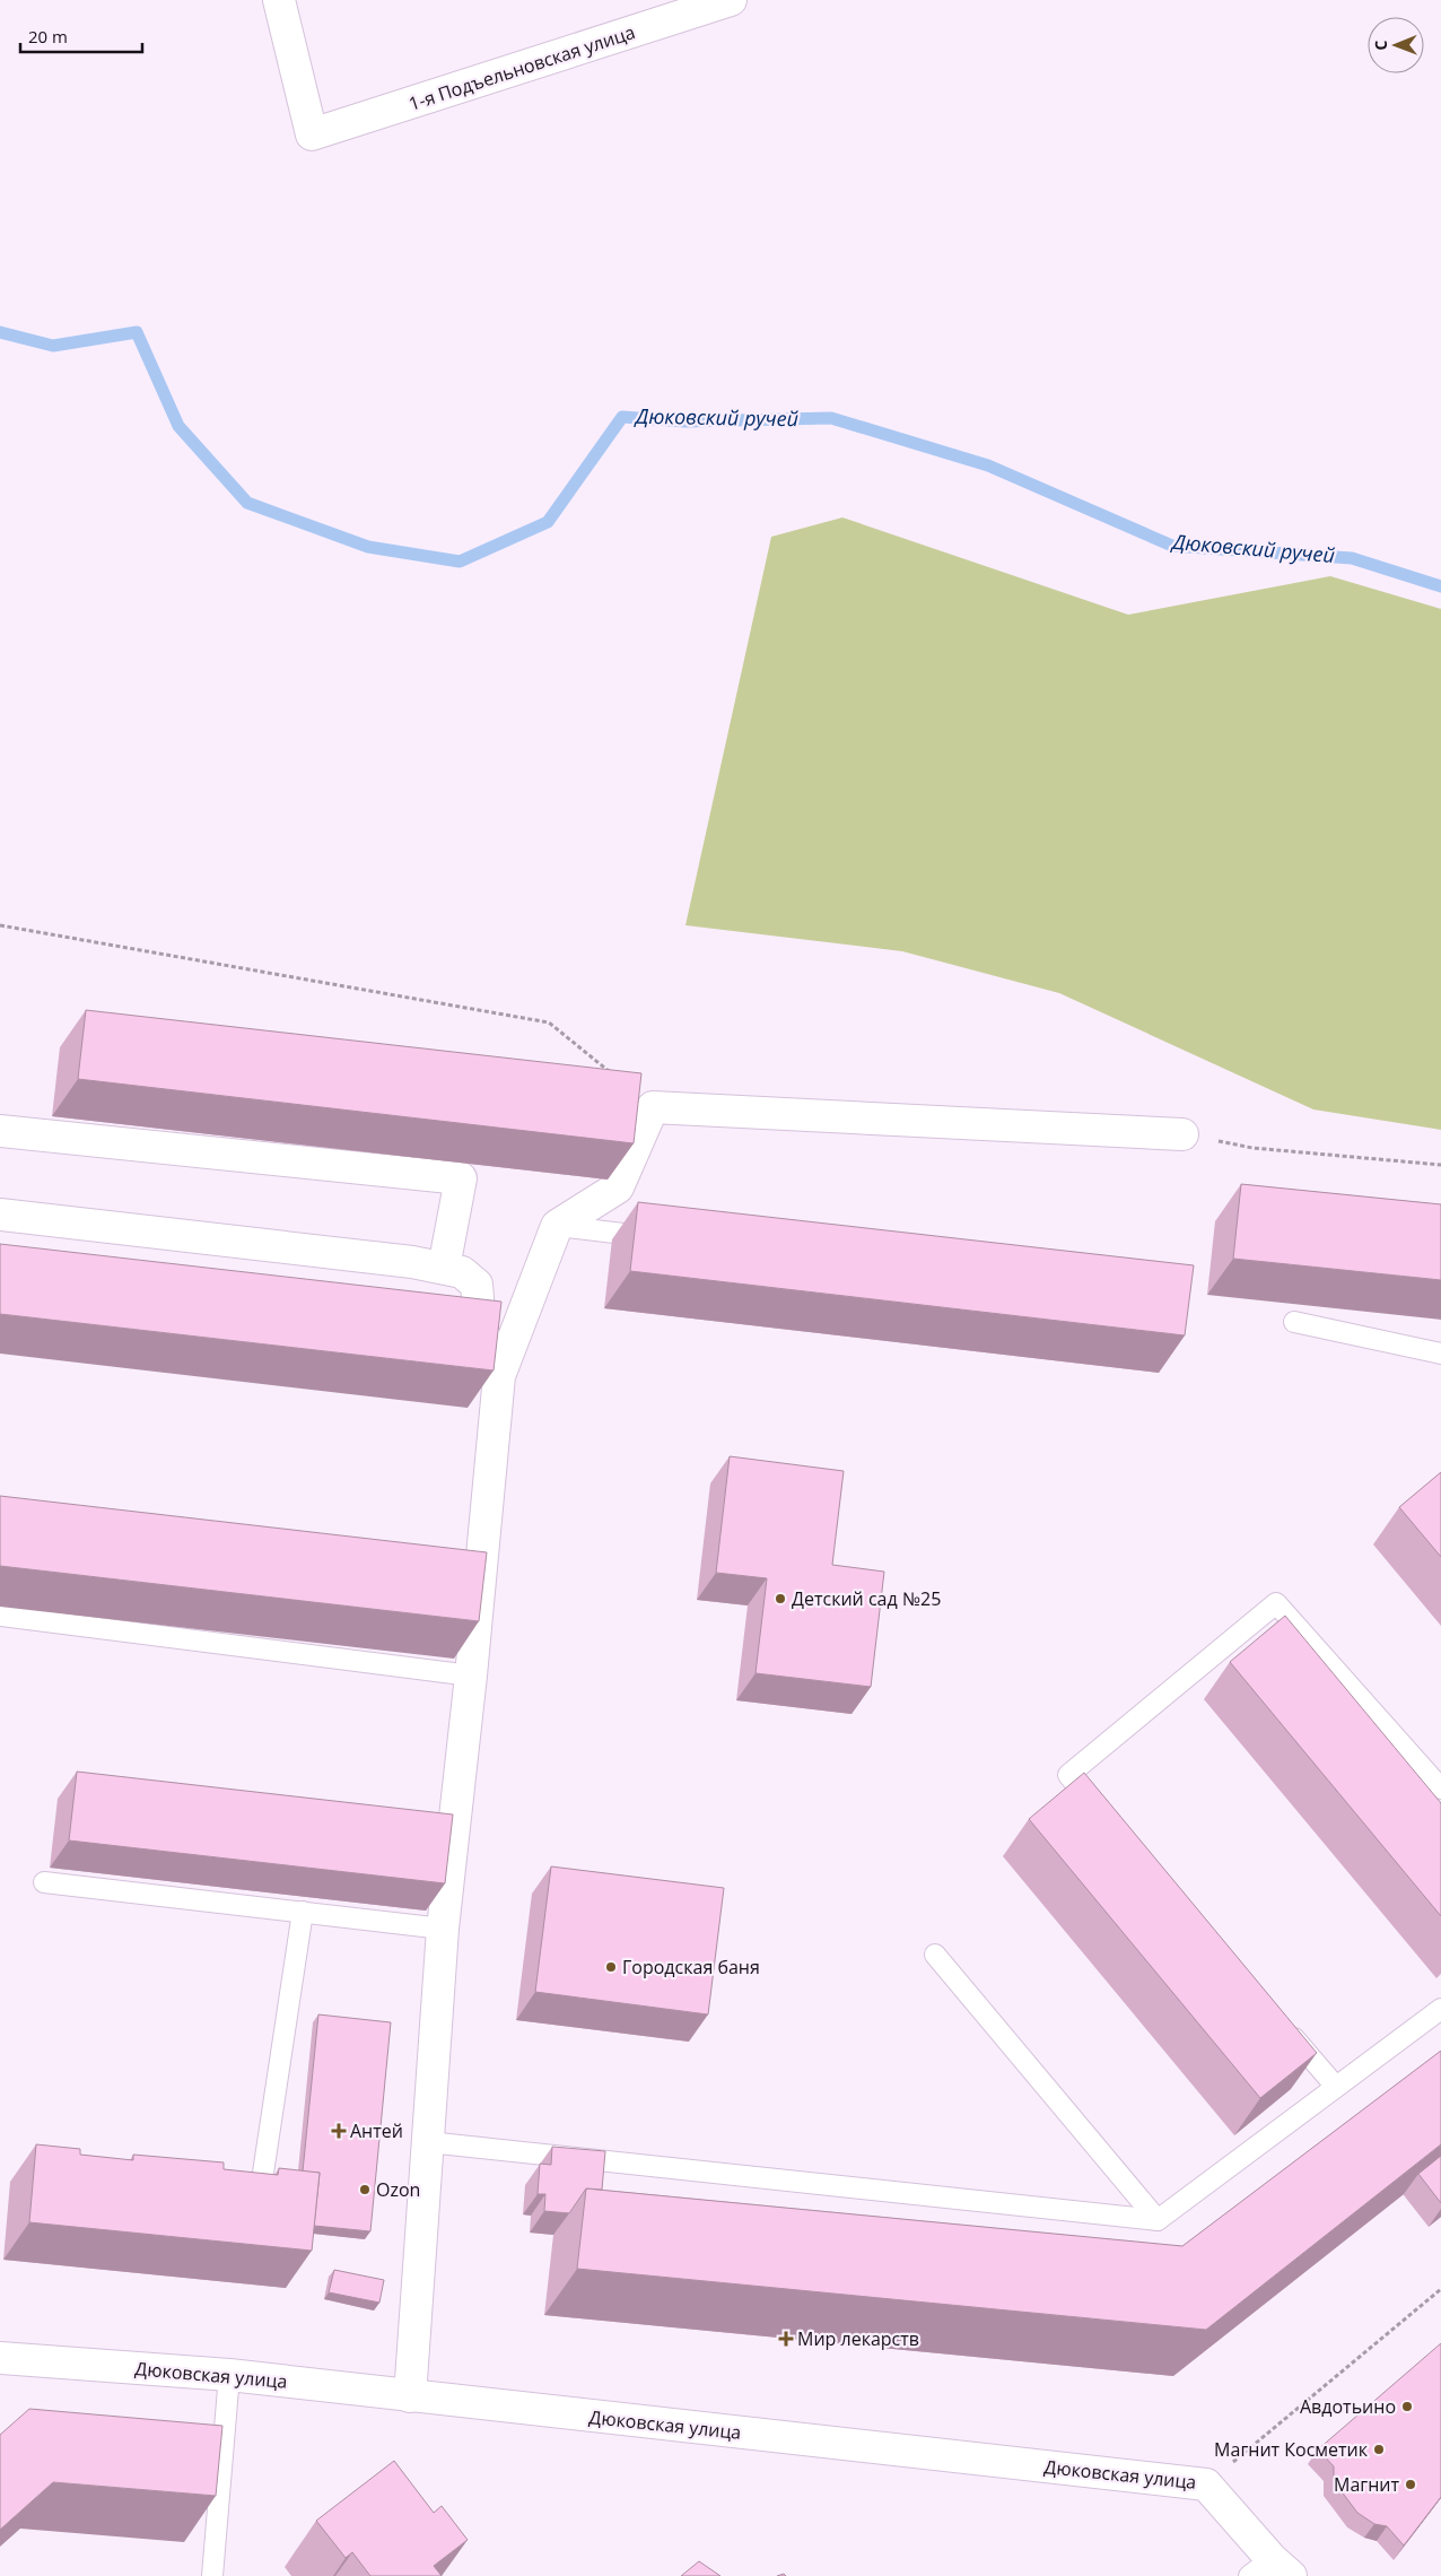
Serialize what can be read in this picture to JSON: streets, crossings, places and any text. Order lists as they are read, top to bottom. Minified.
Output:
{"streets":{"street":["1-я Подъельновская улица","Дюковская улица"]},"water":["Дюковский ручей"],"places":{"other":["Детский сад №25","Городская баня","Ozon","Авдотьино","Магнит Косметик","Магнит"],"health":["Антей","Мир лекарств"]},"scale_bar":"20 m","north":"left"}
